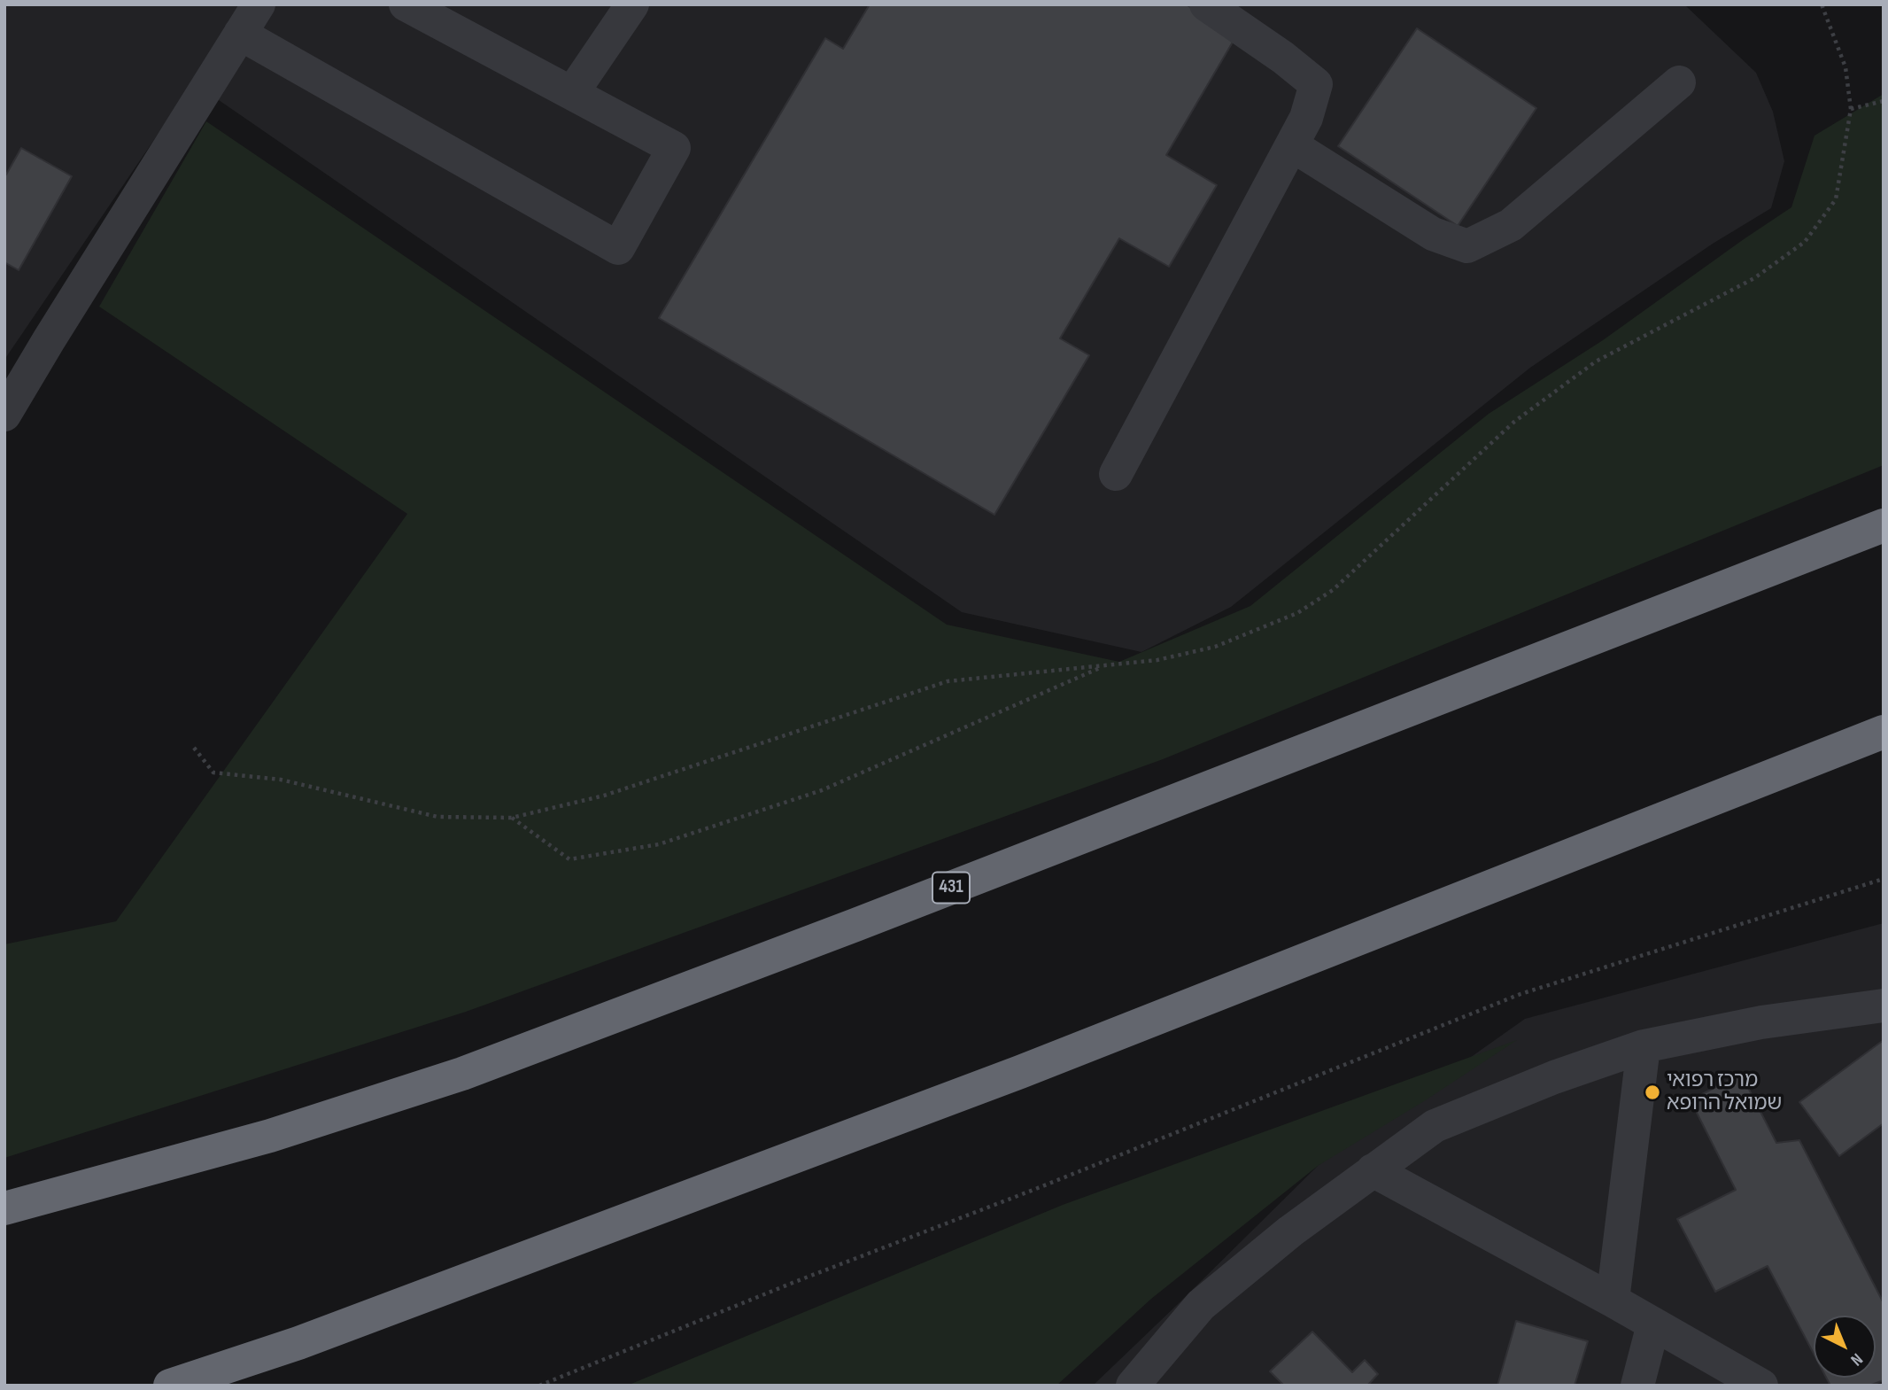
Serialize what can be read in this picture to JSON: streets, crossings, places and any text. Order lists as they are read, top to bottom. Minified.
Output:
{"streets":{"highway":["431"]},"places":["מרכז רפואי שמואל הרופא"],"north":"bottom right"}
